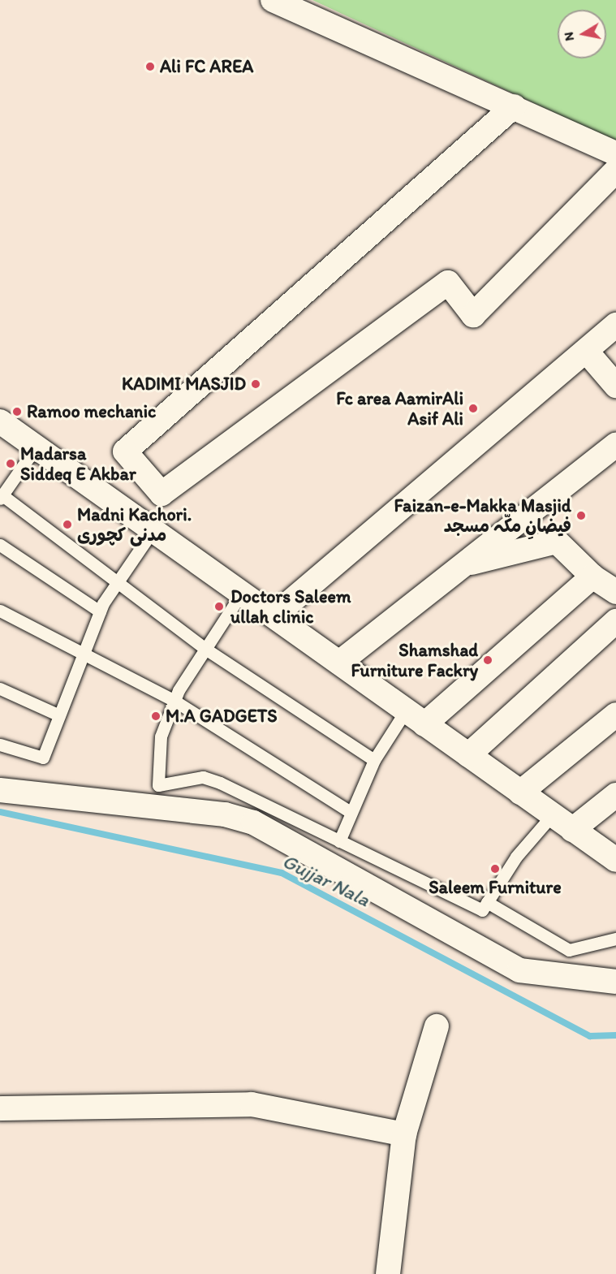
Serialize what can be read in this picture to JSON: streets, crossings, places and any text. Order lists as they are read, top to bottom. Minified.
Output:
{"water":["Gujjar Nala"],"places":["Ali FC AREA","KADIMI MASJID","Fc area AamirAli Asif Ali","Ramoo mechanic","Madarsa Siddeq E Akbar","Faizan-e-Makka Masjid فیضانِ مکّہ مسجد","Madni Kachori. مدنی کچوری","Doctors Saleem ullah clinic","Shamshad Furniture Fackry","M.A GADGETS","Saleem Furniture"],"north":"left"}
